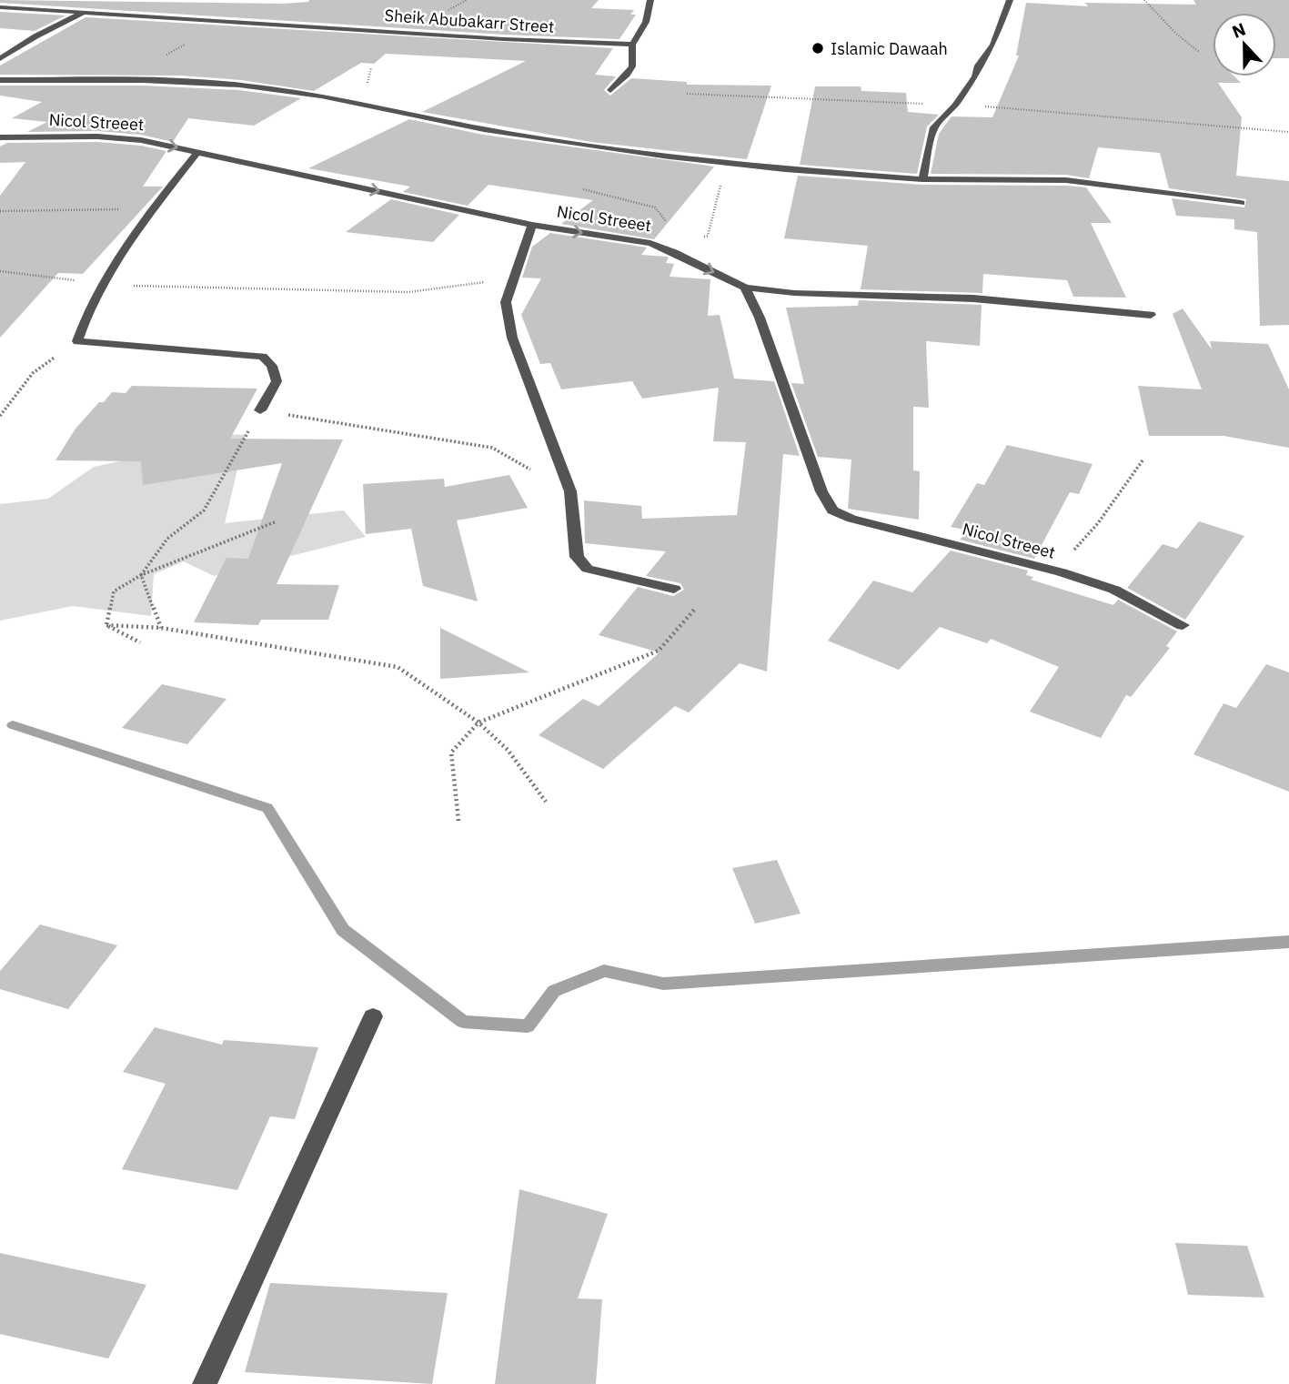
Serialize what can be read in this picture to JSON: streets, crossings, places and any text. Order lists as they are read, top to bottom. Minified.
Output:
{"streets":{"street":["Sheik Abubakarr Street","Nicol Streeet"]},"places":["Islamic Dawaah"],"north":"top"}
